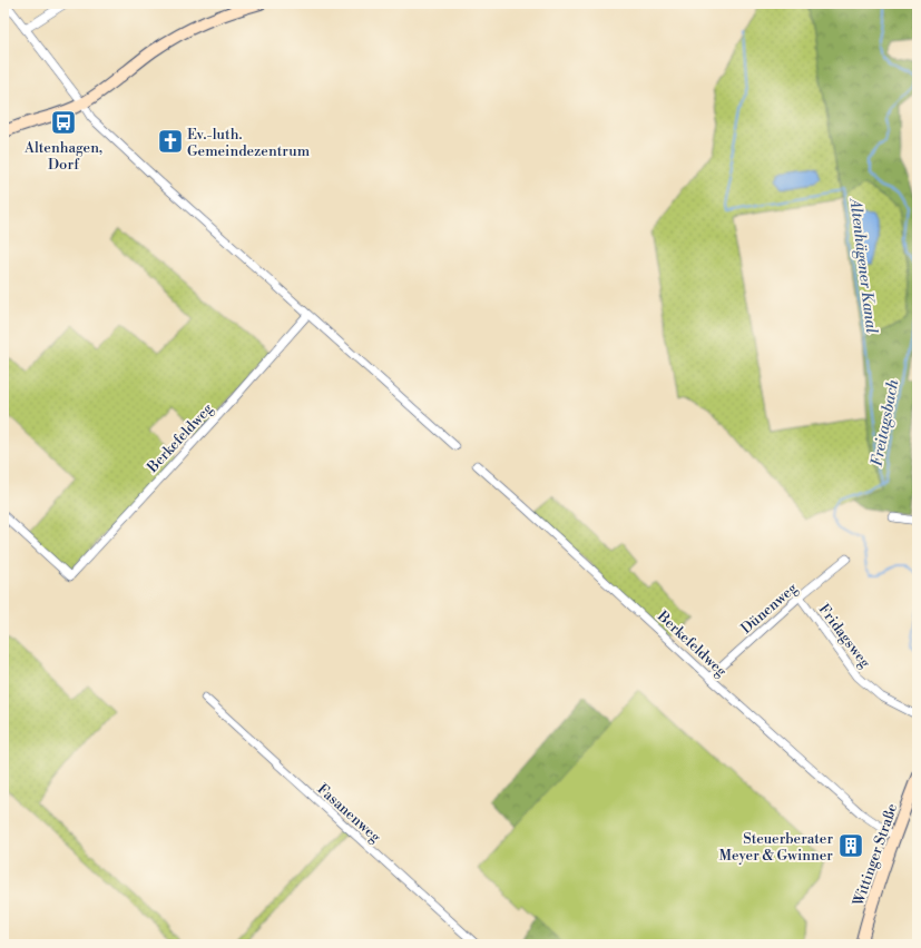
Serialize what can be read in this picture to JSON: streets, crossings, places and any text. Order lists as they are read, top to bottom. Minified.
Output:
{"streets":{"street":["Berkefeldweg","Dünenweg","Fridagsweg","Fasanenweg","Wittinger Straße"]},"crossings":[["Berkefeldweg","Dünenweg"],["Berkefeldweg","Wittinger Straße"],["Dünenweg","Fridagsweg"]],"water":["Altenhägener Kanal","Freitagsbach"],"places":{"bus stop":["Altenhagen, Dorf"],"church":["Ev.-luth. Gemeindezentrum"],"building":["Steuerberater Meyer & Gwinner"]}}
